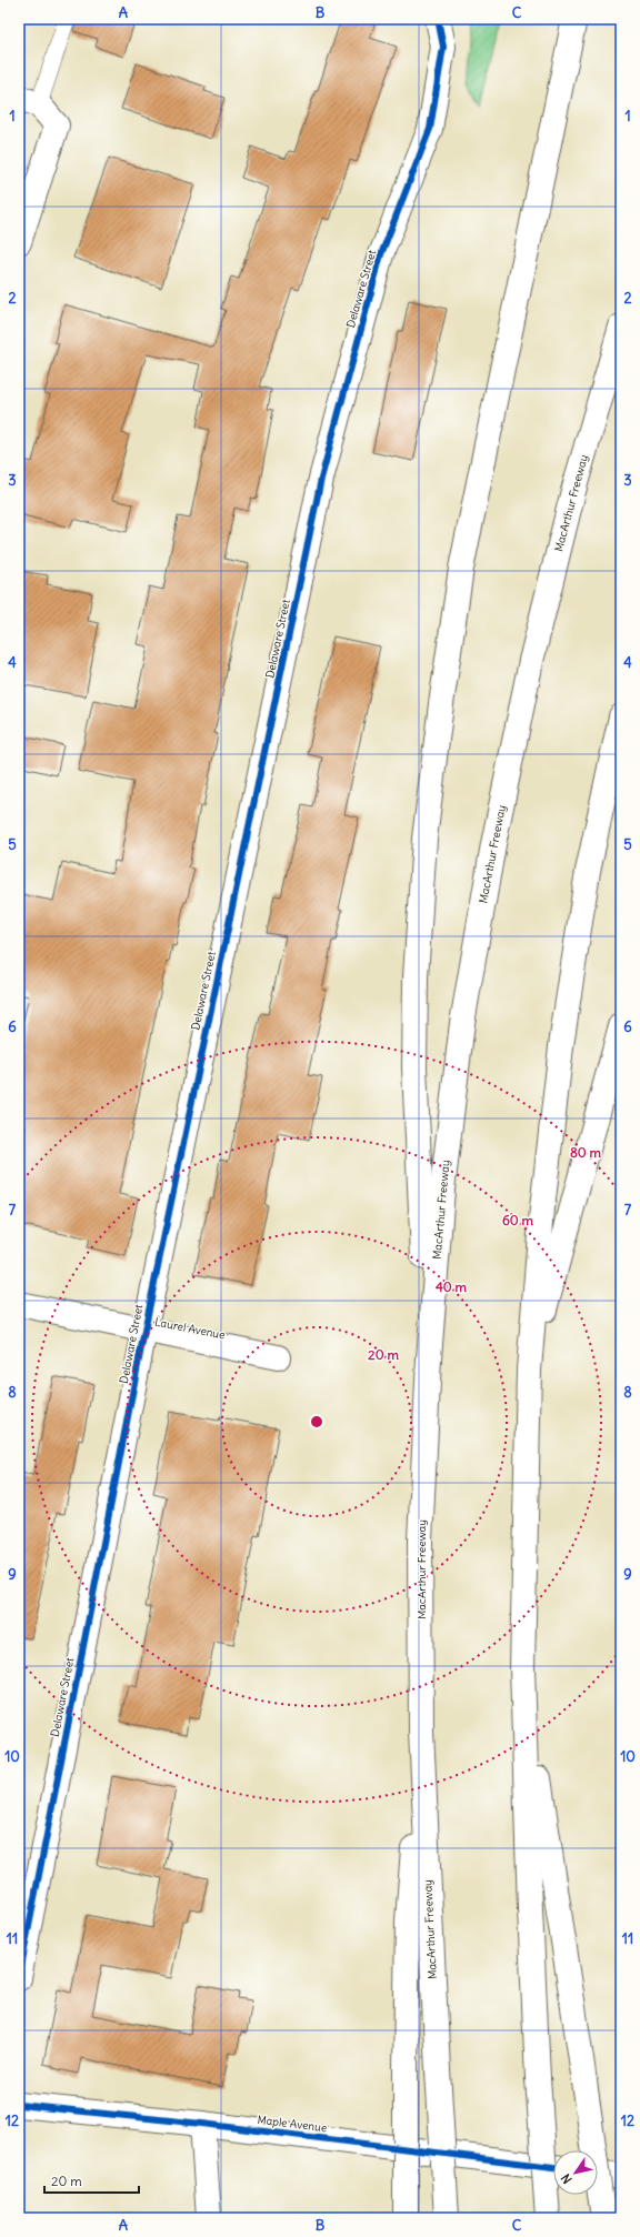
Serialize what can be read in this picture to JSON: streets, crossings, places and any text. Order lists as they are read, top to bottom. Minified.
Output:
{"streets":{"main road":["Delaware Street","MacArthur Freeway","Laurel Avenue","Maple Avenue"]},"crossings":[["Delaware Street","Laurel Avenue"]],"scale_bar":"20 m","north":"bottom left","grid":{"columns":["A","B","C"],"rows":["1","2","3","4","5","6","7","8","9","10","11","12"]},"rings":["80 m","60 m","40 m","20 m"]}
